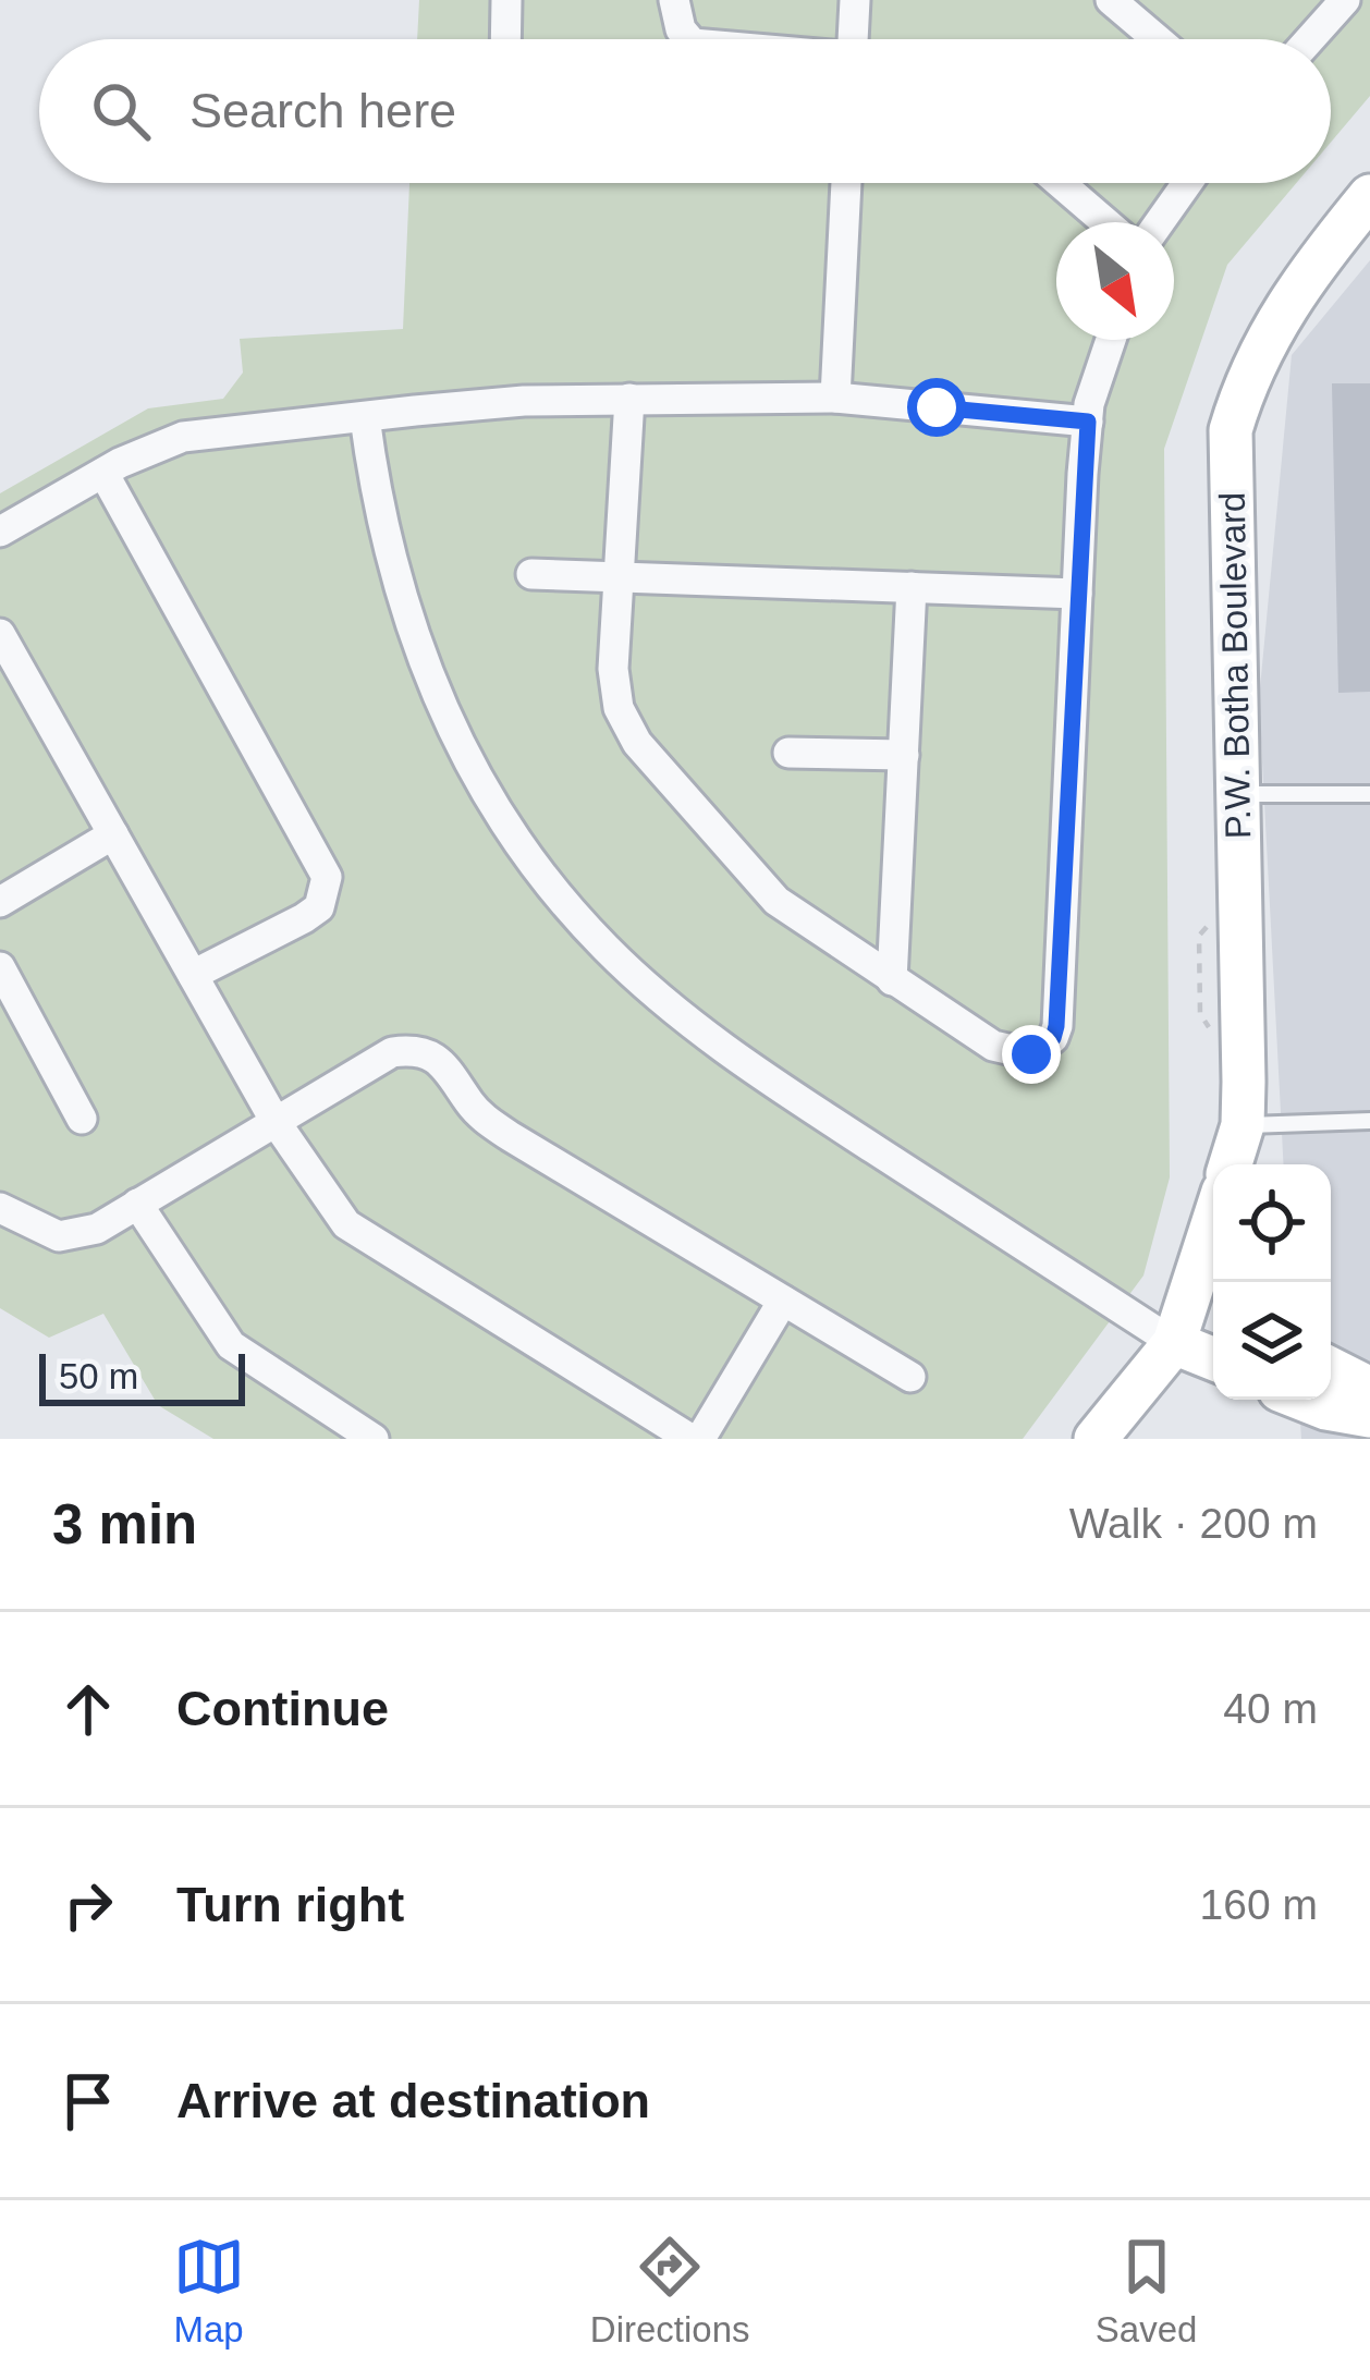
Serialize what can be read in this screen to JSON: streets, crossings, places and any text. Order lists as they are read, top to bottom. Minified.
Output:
{"streets":{"street":["P.W. Botha Boulevard"]},"scale_bar":"50 m","north":"bottom right","page":{"search":"Search here","scale":"50 m","heading":["3 min","Walk · 200 m"],"list":[["Continue","40 m"],["Turn right","160 m"],"Arrive at destination"],"nav":["Map","Directions","Saved"]}}
